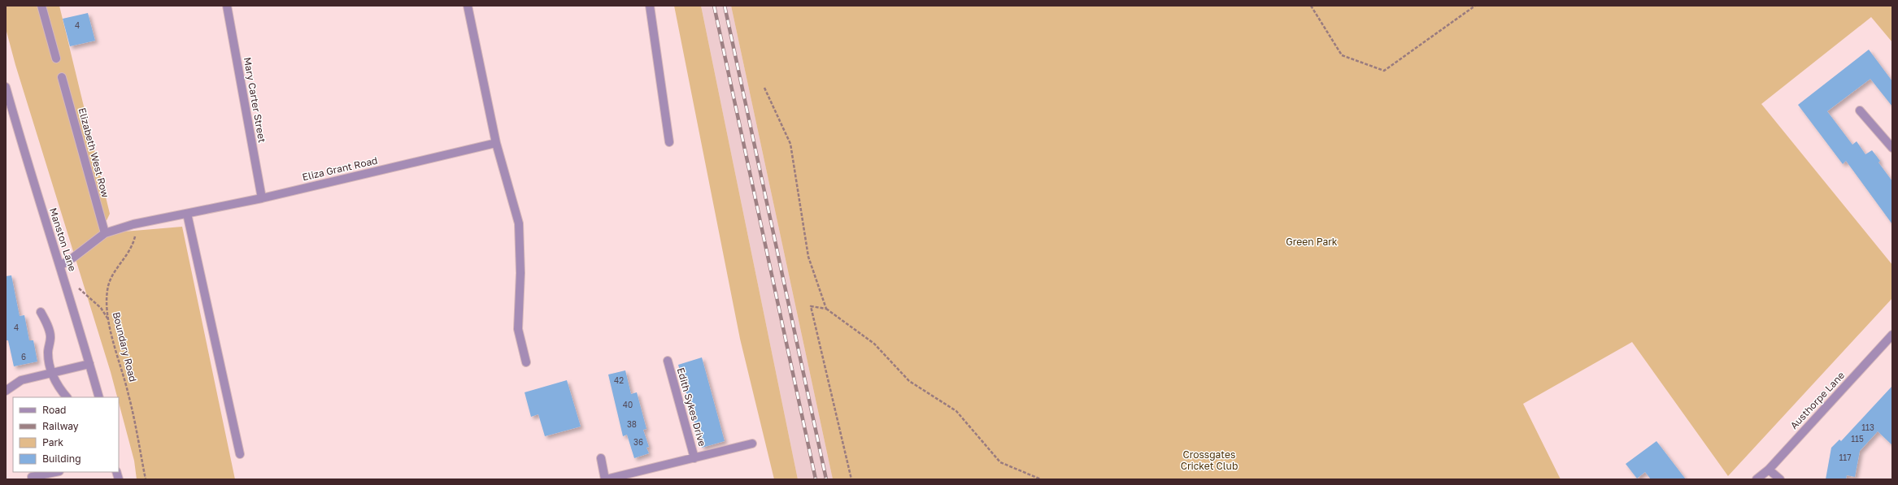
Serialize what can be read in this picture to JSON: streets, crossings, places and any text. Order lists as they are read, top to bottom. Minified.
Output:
{"streets":{"street":["Mary Carter Street","Elizabeth West Row","Eliza Grant Road","Manston Lane","Austhorpe Lane","Edith Sykes Drive"],"path":["Boundary Road"]},"crossings":[["Mary Carter Street","Eliza Grant Road"],["Elizabeth West Row","Eliza Grant Road"],["Eliza Grant Road","Manston Lane"],["Eliza Grant Road","Boundary Road"]],"parks":["Green Park","Crossgates Cricket Club"],"house_numbers":["4","4","6","42","40","38","113","115","36","117"],"legend":["Road","Railway","Park","Building"]}
